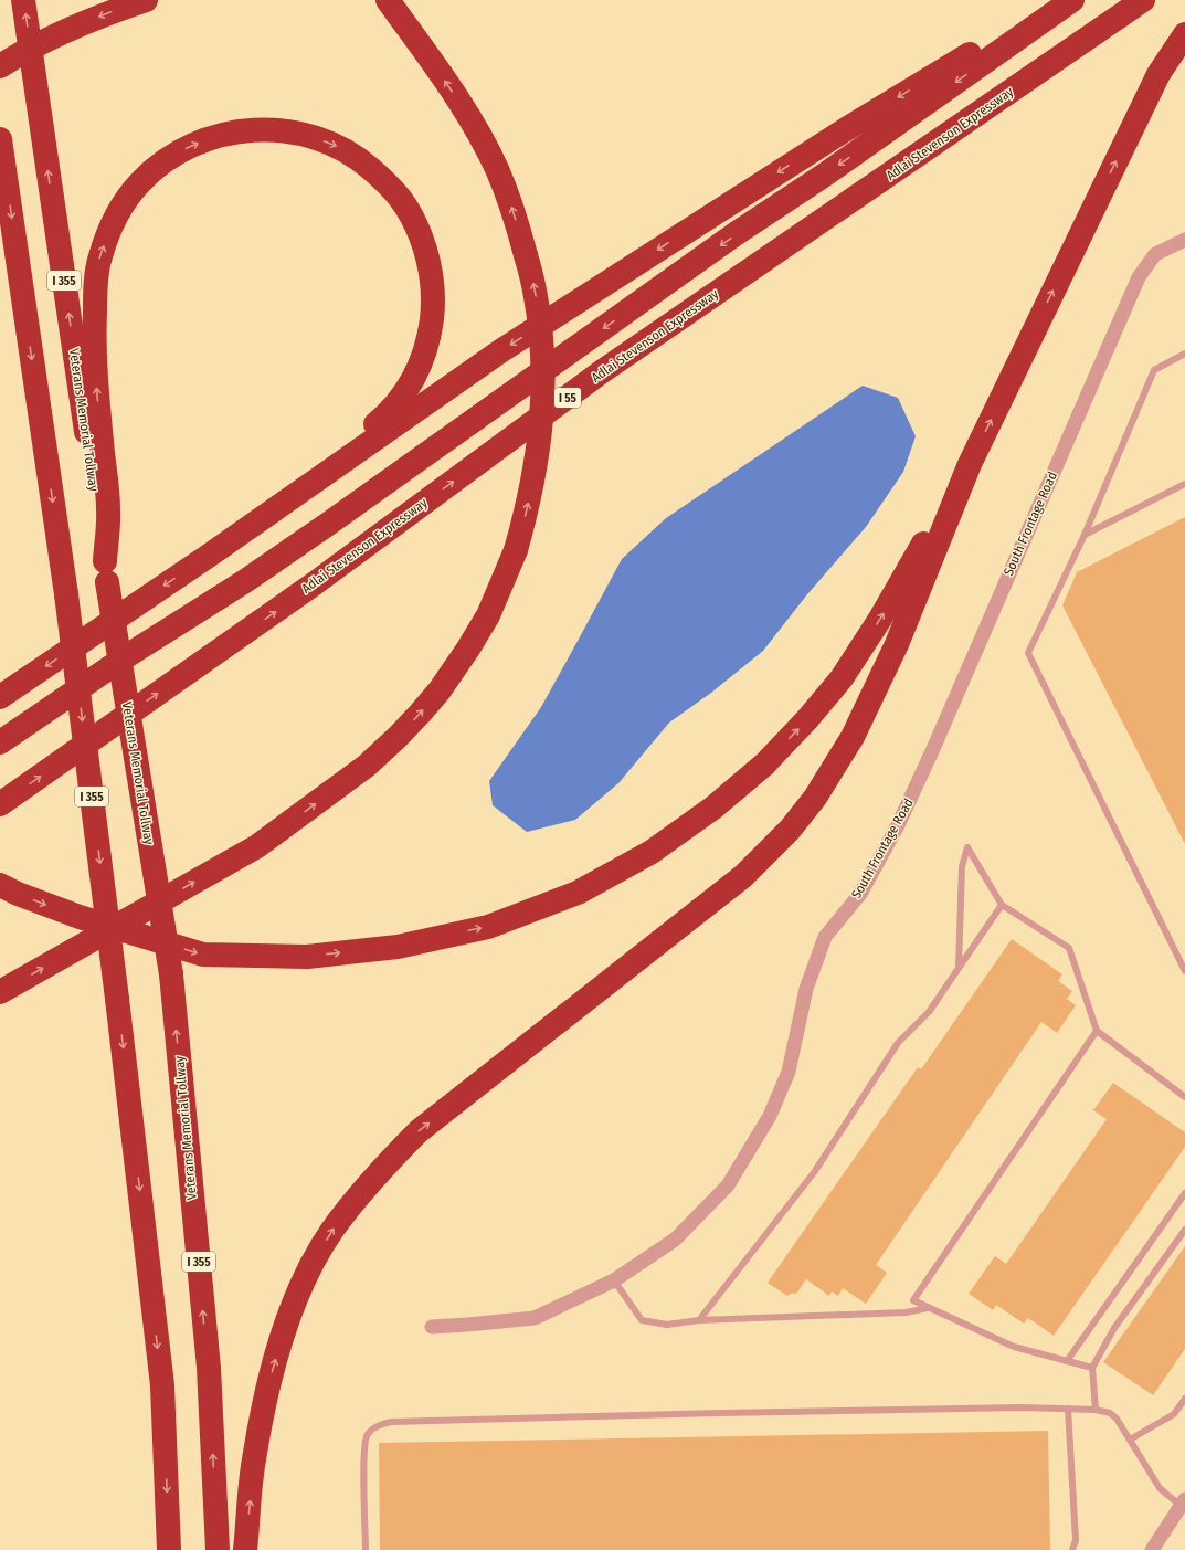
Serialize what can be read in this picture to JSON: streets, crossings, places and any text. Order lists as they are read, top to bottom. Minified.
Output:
{"streets":{"highway":["Adlai Stevenson Expressway","I 355","I 55","Veterans Memorial Tollway"],"street":["South Frontage Road"]}}
